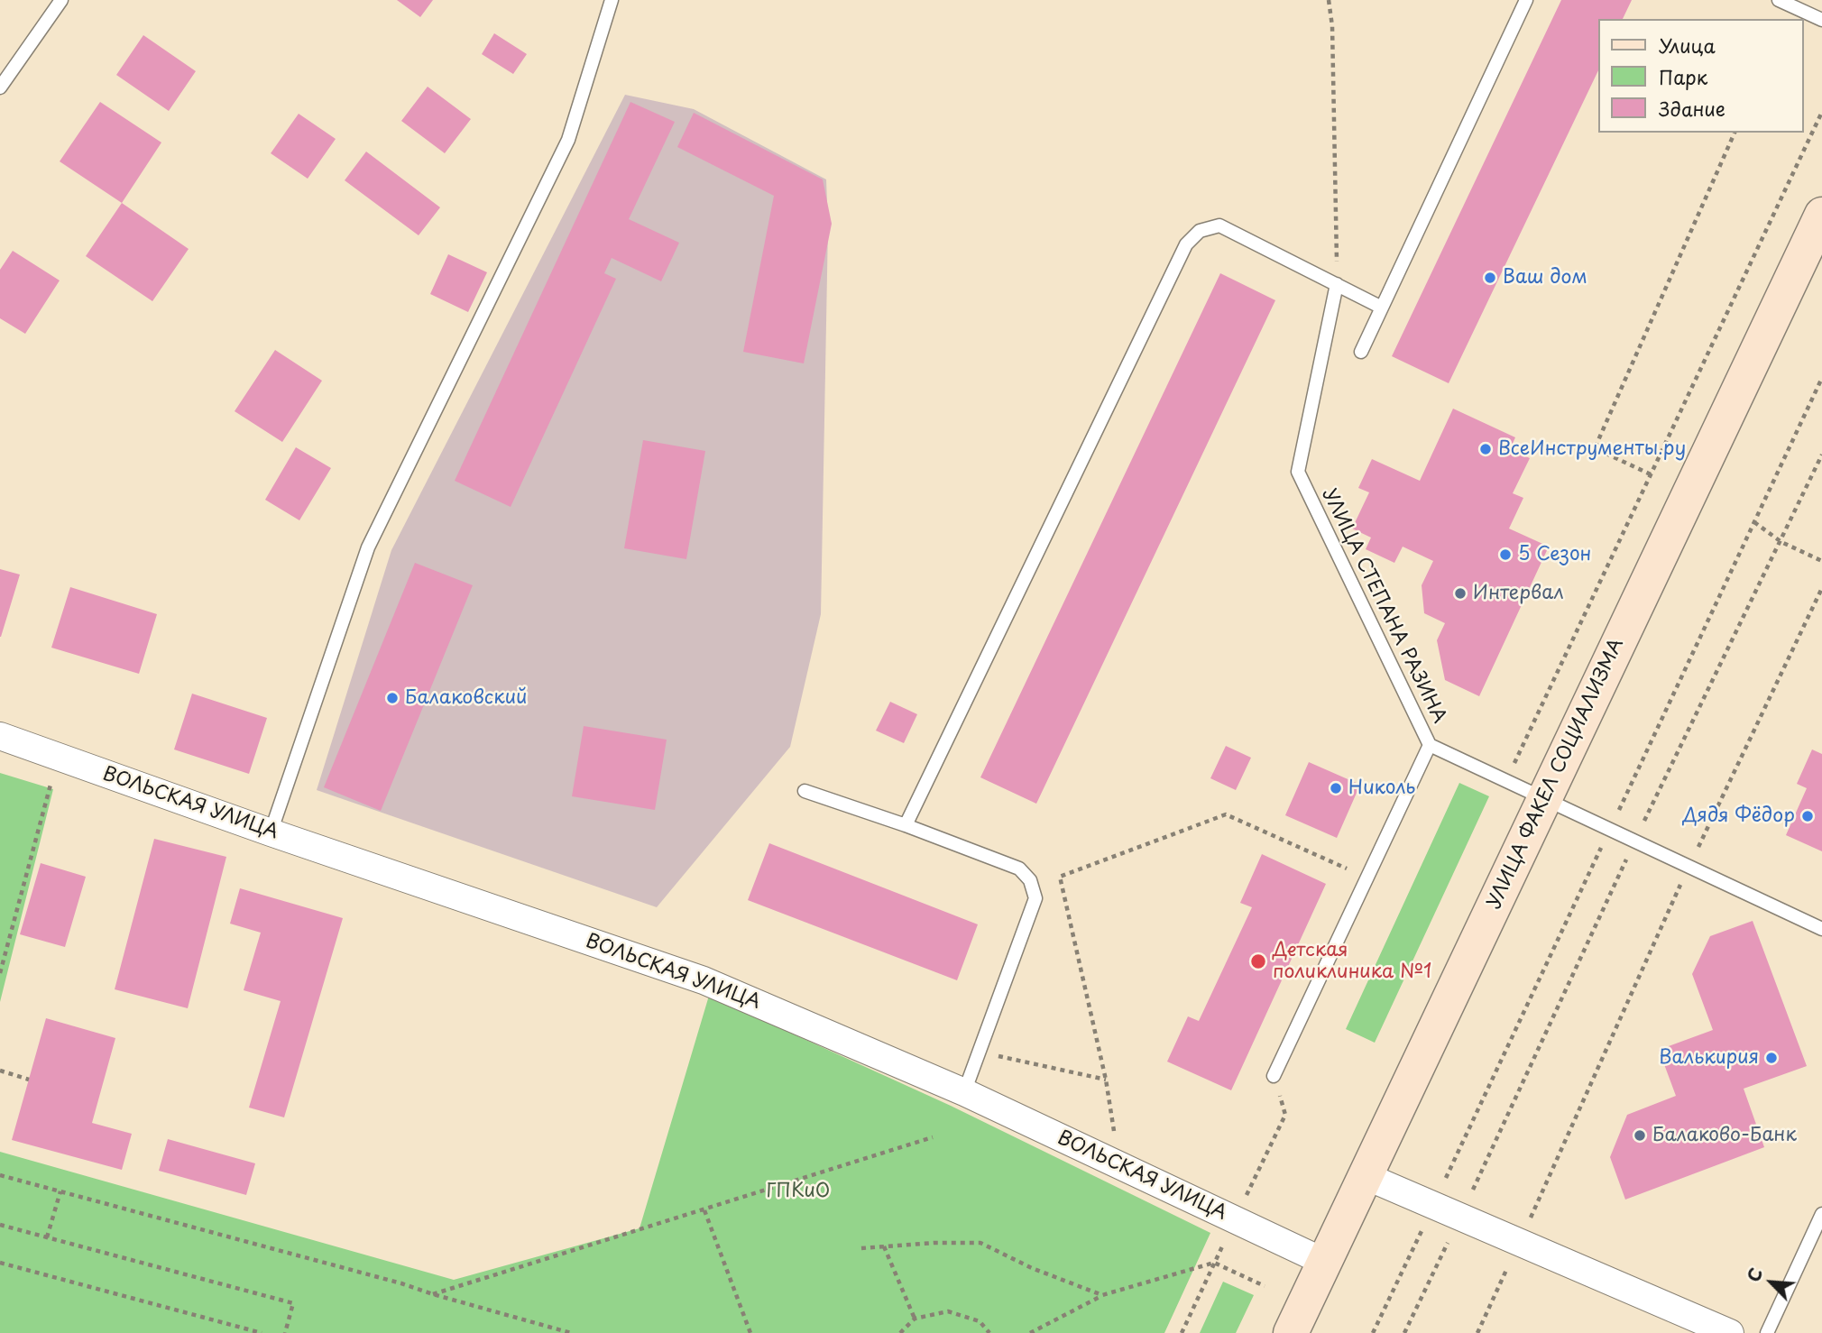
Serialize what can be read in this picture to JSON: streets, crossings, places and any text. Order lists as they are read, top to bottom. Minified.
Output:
{"streets":{"main road":["УЛИЦА ФАКЕЛ СОЦИАЛИЗМА"],"street":["ВОЛЬСКАЯ УЛИЦА"],"lane":["УЛИЦА СТЕПАНА РАЗИНА"]},"crossings":[["УЛИЦА СТЕПАНА РАЗИНА","УЛИЦА ФАКЕЛ СОЦИАЛИЗМА"],["УЛИЦА ФАКЕЛ СОЦИАЛИЗМА","ВОЛЬСКАЯ УЛИЦА"]],"parks":["ГПКиО"],"places":["Ваш дом","ВсеИнструменты.ру","5 Сезон","Интервал","Балаковский","Николь","Дядя Фёдор","Детская поликлиника №1","Валькирия","Балаково-Банк"],"legend":["Улица","Парк","Здание"],"north":"top left"}
